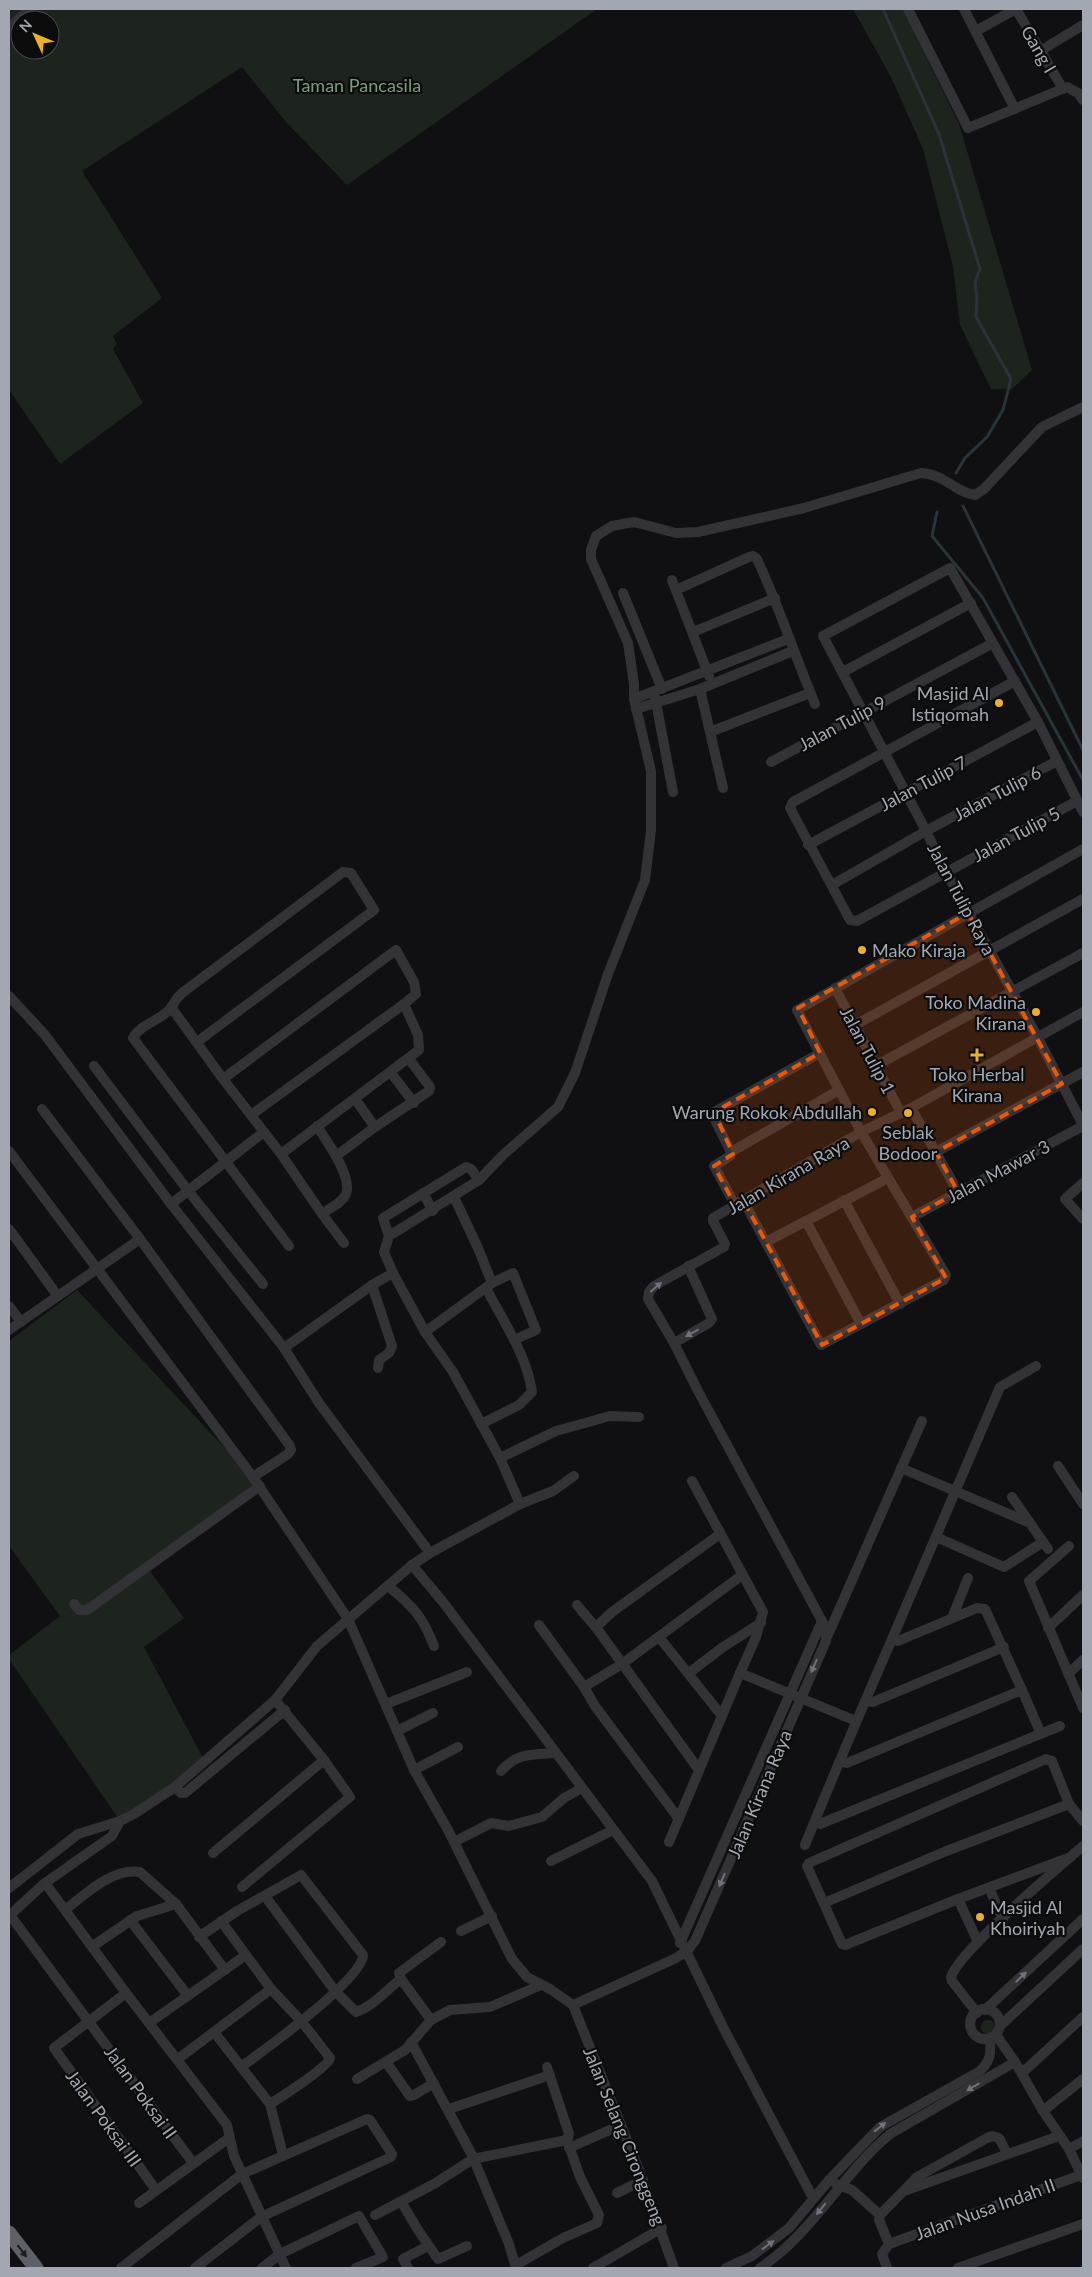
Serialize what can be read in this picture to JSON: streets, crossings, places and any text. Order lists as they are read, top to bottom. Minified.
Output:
{"streets":{"street":["Gang I","Jalan Tulip 9","Jalan Tulip 7","Jalan Tulip 6","Jalan Tulip 5","Jalan Tulip Raya","Jalan Tulip 1","Jalan Mawar 3","Jalan Kirana Raya","Jalan Poksai II","Jalan Poksai III","Jalan Selang Cironggeng","Jalan Nusa Indah II"]},"crossings":[["Jalan Tulip 9","Jalan Tulip Raya"],["Jalan Tulip 7","Jalan Tulip Raya"],["Jalan Tulip 6","Jalan Tulip 5"],["Jalan Tulip 6","Jalan Tulip Raya"],["Jalan Tulip 5","Jalan Tulip Raya"],["Jalan Tulip Raya","Jalan Mawar 3"],["Jalan Tulip Raya","Jalan Kirana Raya"],["Jalan Tulip 1","Jalan Kirana Raya"],["Jalan Kirana Raya","Jalan Selang Cironggeng"],["Jalan Poksai II","Jalan Poksai III"]],"parks":["Taman Pancasila"],"places":{"other":["Masjid Al Istiqomah","Mako Kiraja","Toko Madina Kirana","Warung Rokok Abdullah","Seblak Bodoor","Masjid Al Khoiriyah"],"health":["Toko Herbal Kirana"]},"north":"top left"}
